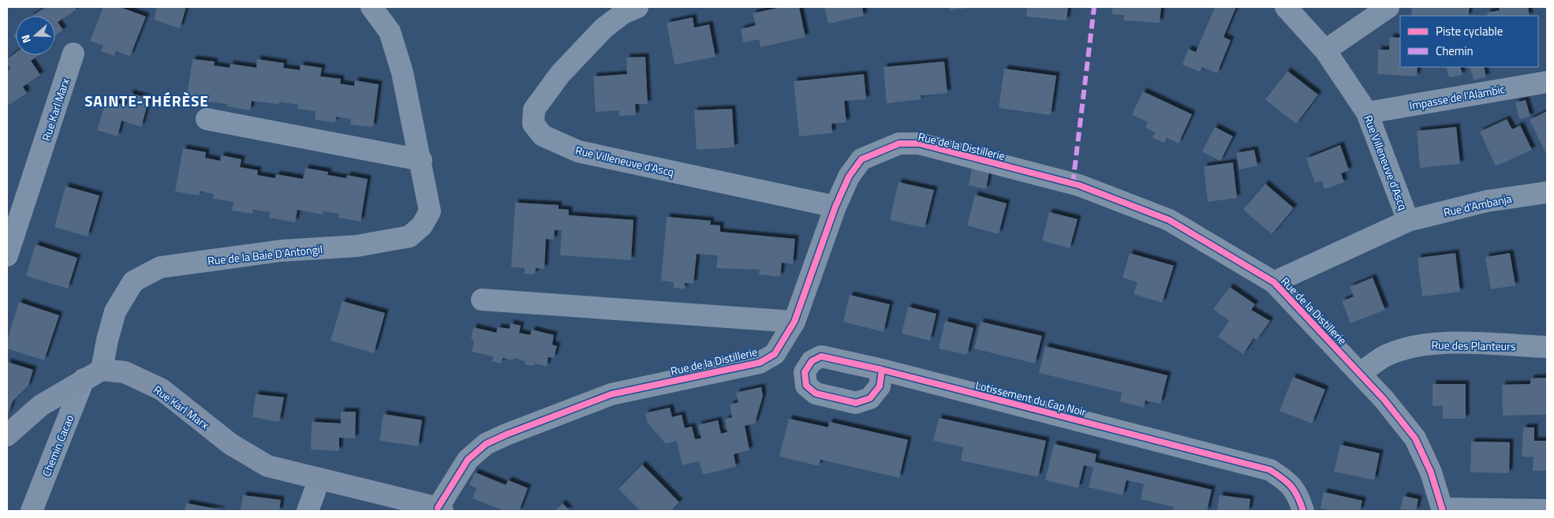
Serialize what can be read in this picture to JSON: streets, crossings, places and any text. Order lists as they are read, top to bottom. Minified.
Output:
{"streets":{"main road":["Rue Karl Marx"],"street":["Impasse de l'Alambic","Rue de la Distillerie","Rue Villeneuve d'Ascq","Rue d'Ambanja","Rue de la Baie D'Antongil","Rue des Planteurs","Lotissement du Cap Noir","Chemin Cacao"]},"crossings":[["Impasse de l'Alambic","Rue Villeneuve d'Ascq"],["Rue Karl Marx","Rue de la Distillerie"],["Rue Karl Marx","Rue de la Baie D'Antongil"],["Rue de la Distillerie","Rue Villeneuve d'Ascq"],["Rue de la Distillerie","Rue des Planteurs"],["Rue Villeneuve d'Ascq","Rue d'Ambanja"]],"districts":["SAINTE-THÉRÈSE"],"legend":["Piste cyclable","Chemin"],"north":"left"}
